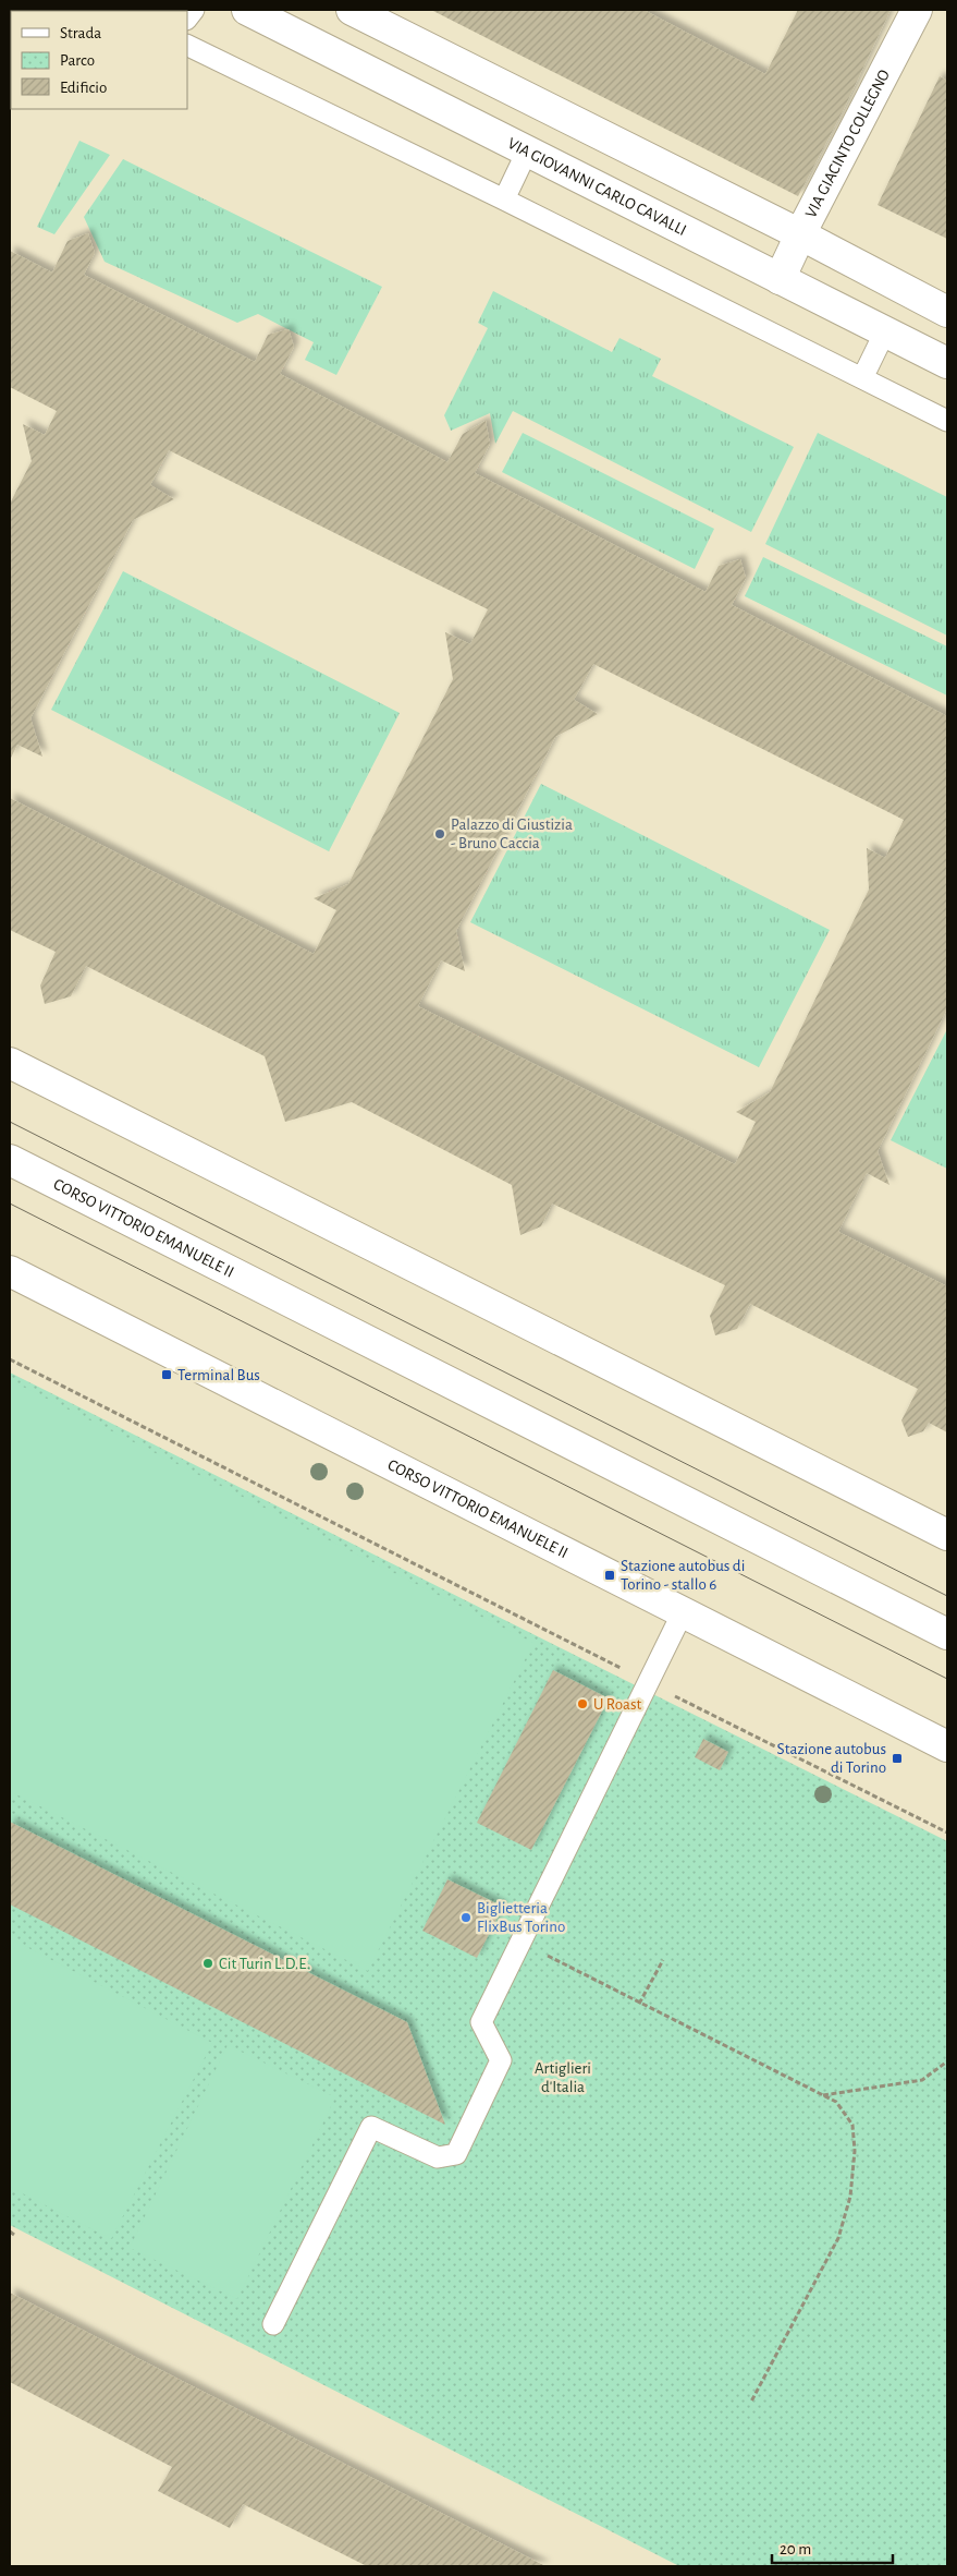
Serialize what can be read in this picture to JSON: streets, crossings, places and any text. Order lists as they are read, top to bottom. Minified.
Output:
{"streets":{"street":["VIA GIACINTO COLLEGNO","VIA GIOVANNI CARLO CAVALLI","CORSO VITTORIO EMANUELE II"]},"crossings":[["VIA GIACINTO COLLEGNO","VIA GIOVANNI CARLO CAVALLI"]],"parks":["Artiglieri d'Italia"],"places":{"other":["Palazzo di Giustizia - Bruno Caccia","U Roast","Biglietteria FlixBus Torino","Cit Turin L.D.E."],"transit":["Terminal Bus","Stazione autobus di Torino - stallo 6","Stazione autobus di Torino"]},"legend":["Strada","Parco","Edificio"],"scale_bar":"20 m"}
